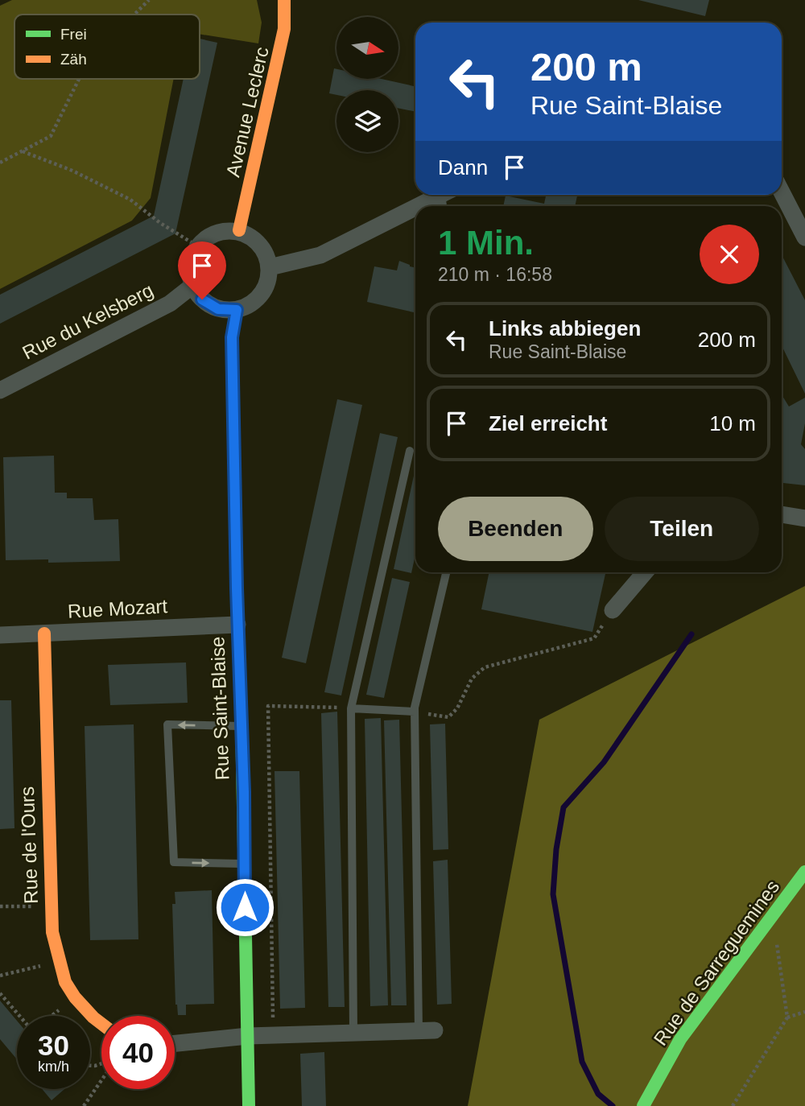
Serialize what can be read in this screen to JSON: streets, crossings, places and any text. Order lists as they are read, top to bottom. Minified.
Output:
{"streets":{"street":["Avenue Leclerc","Rue du Kelsberg","Rue Mozart","Rue Saint-Blaise","Rue de l'Ours","Rue de Sarreguemines"]},"crossings":[["Avenue Leclerc","Rue du Kelsberg"],["Avenue Leclerc","Rue Saint-Blaise"],["Rue du Kelsberg","Rue Saint-Blaise"],["Rue Mozart","Rue Saint-Blaise"],["Rue Mozart","Rue de l'Ours"]],"legend":["Frei","Zäh"],"north":"right","page":{"turn":["200 m","Rue Saint-Blaise"],"then":"Dann","heading":["1 Min.","210 m · 16:58"],"list":[{"name":"Links abbiegen","note":"Rue Saint-Blaise","value":"200 m"},{"name":"Ziel erreicht","value":"10 m"}],"buttons":["Beenden","Teilen"],"speed":"30 km/h","limit":"40"}}
